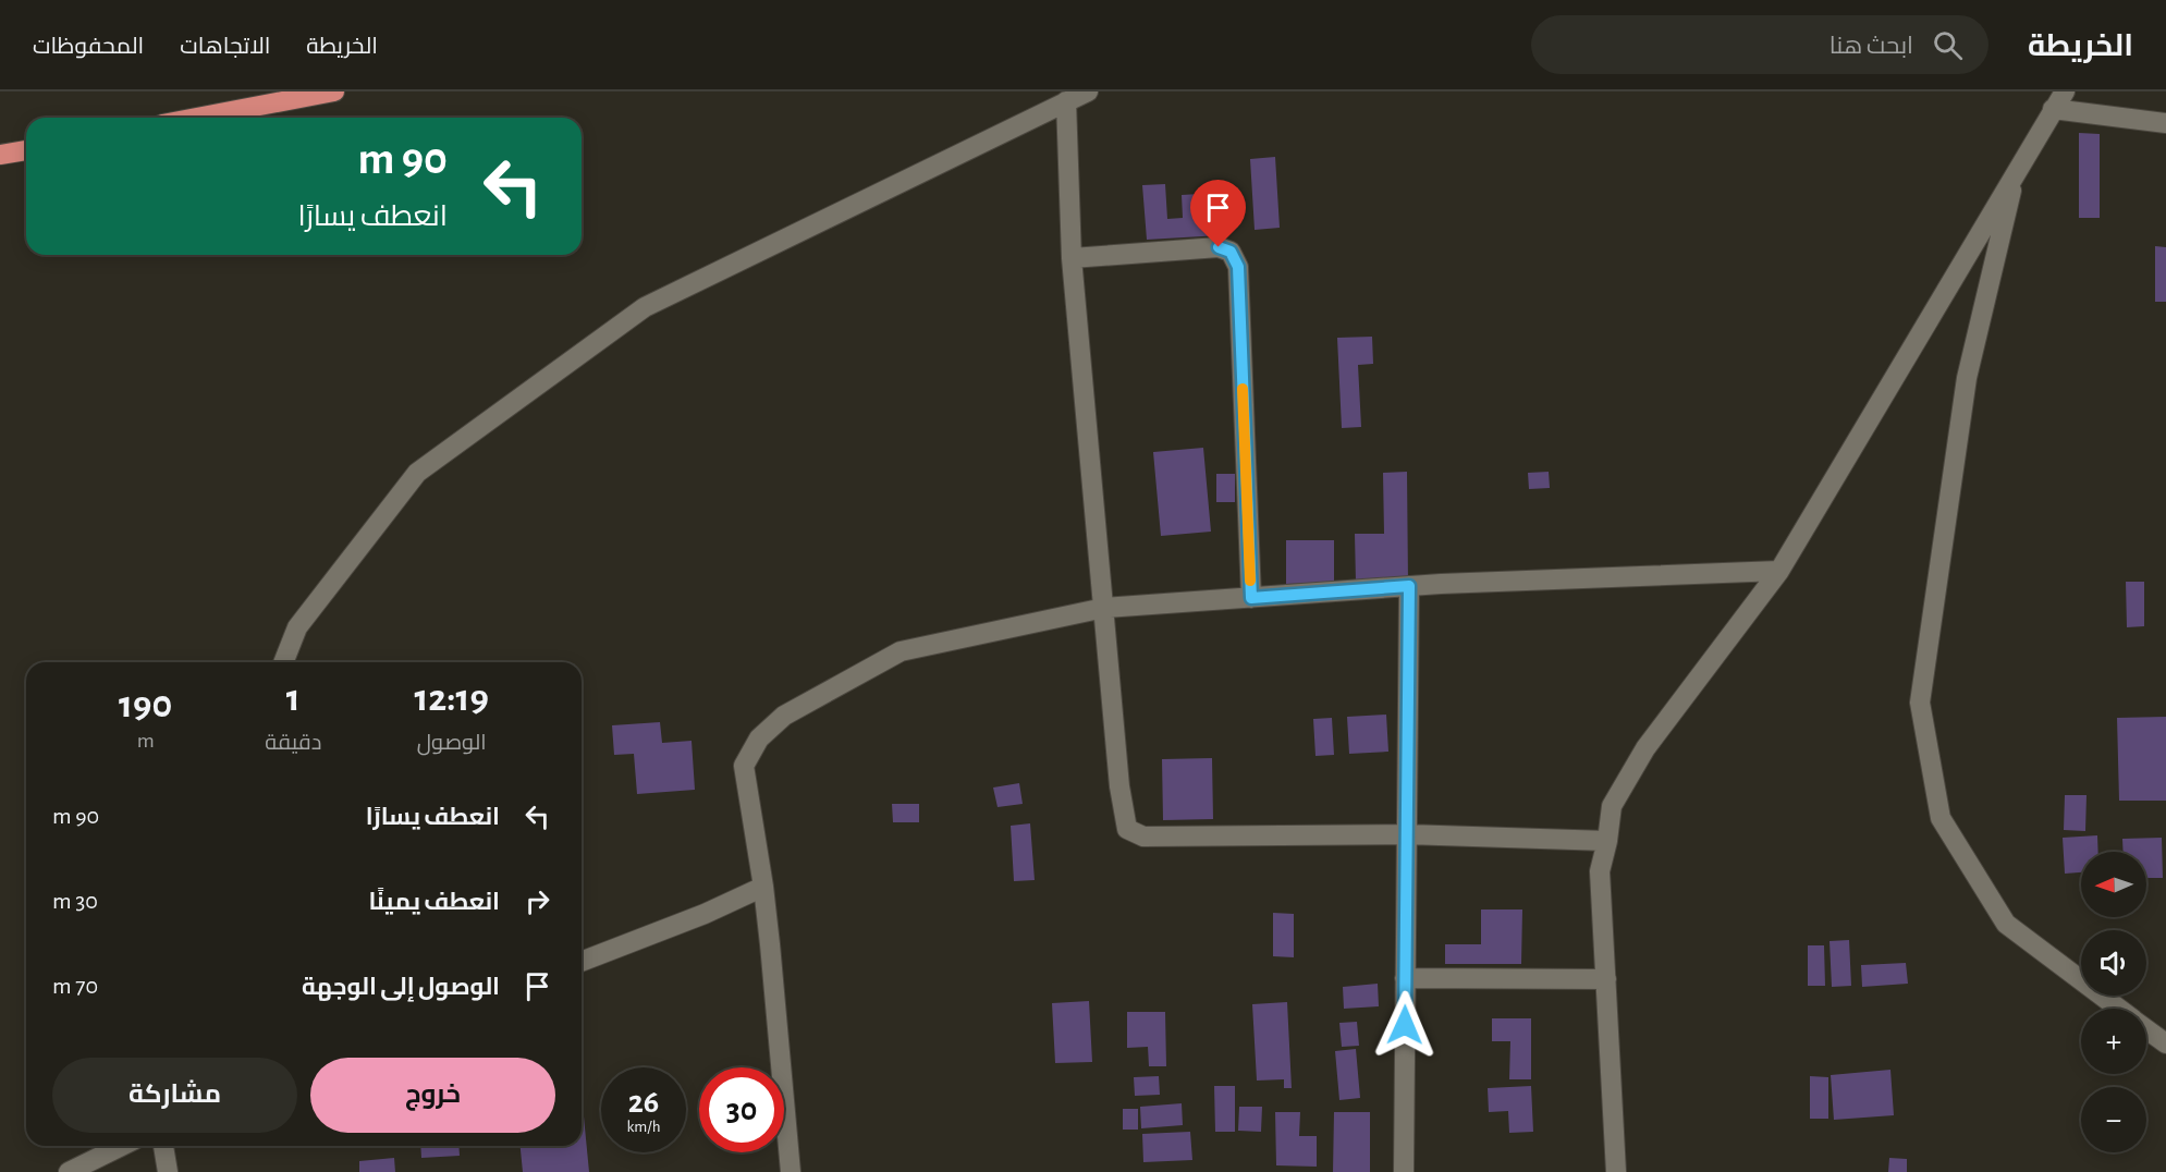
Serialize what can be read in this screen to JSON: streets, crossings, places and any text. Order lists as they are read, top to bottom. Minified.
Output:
{"north":"left","page":{"header":"الخريطة","search":"ابحث هنا","nav":["الخريطة","الاتجاهات","المحفوظات"],"turn":["90 m","انعطف يسارًا"],"eta":["12:19","الوصول","1","دقيقة","190","m"],"list":[{"name":"انعطف يسارًا","value":"90 m"},{"name":"انعطف يمينًا","value":"30 m"},{"name":"الوصول إلى الوجهة","value":"70 m"}],"map_buttons":["+","−"],"buttons":["خروج","مشاركة"],"speed":"26 km/h","limit":"30"}}
